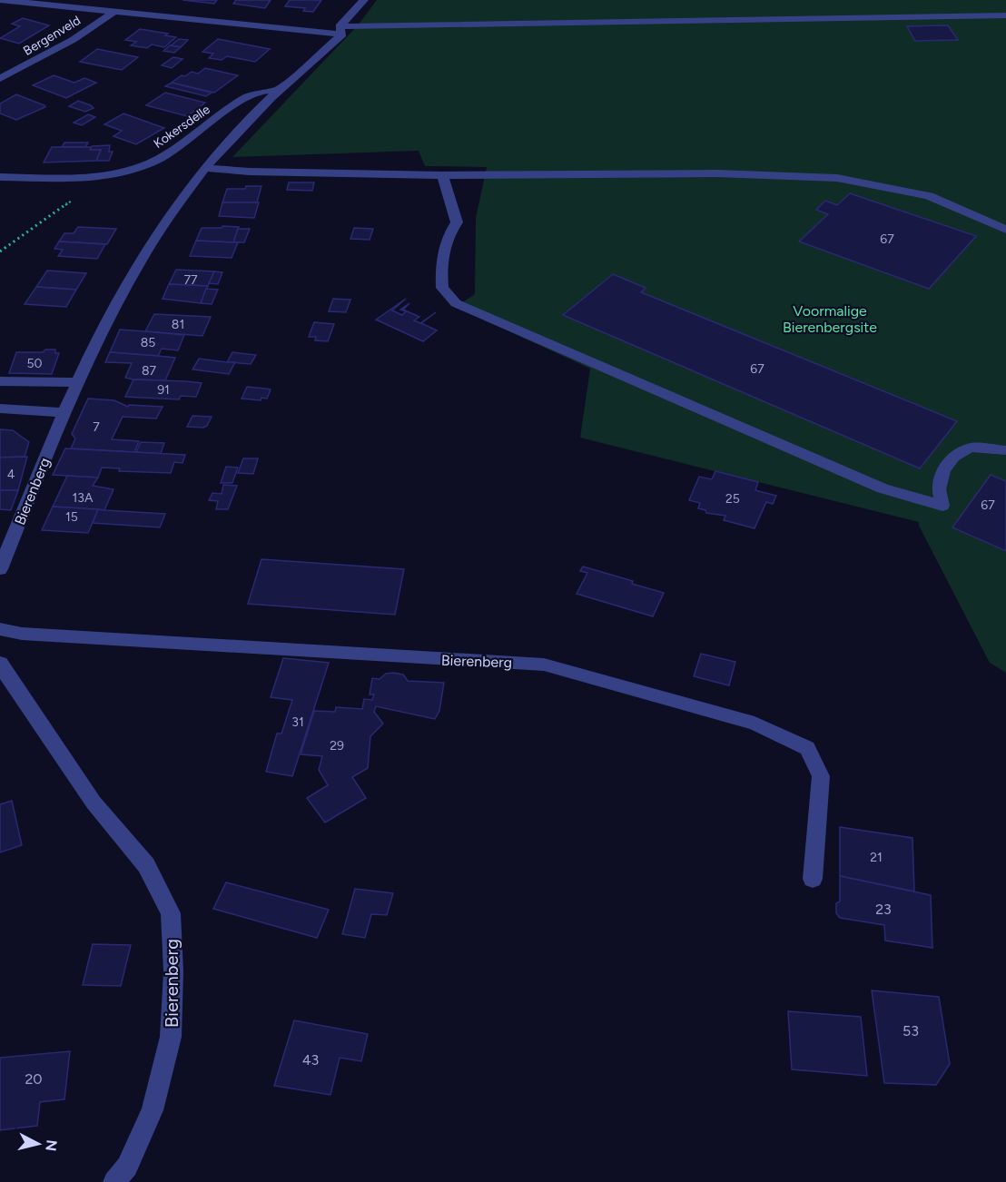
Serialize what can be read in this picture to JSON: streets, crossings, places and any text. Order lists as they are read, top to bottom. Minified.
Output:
{"streets":{"street":["Bergenveld","Kokersdelle","Bierenberg"]},"crossings":[["Kokersdelle","Bierenberg"]],"parks":["Voormalige Bierenbergsite"],"house_numbers":["67","77","81","85","50","67","87","91","7","4","13A","25","67","15","31","29","21","23","53","43","20"],"north":"right"}
